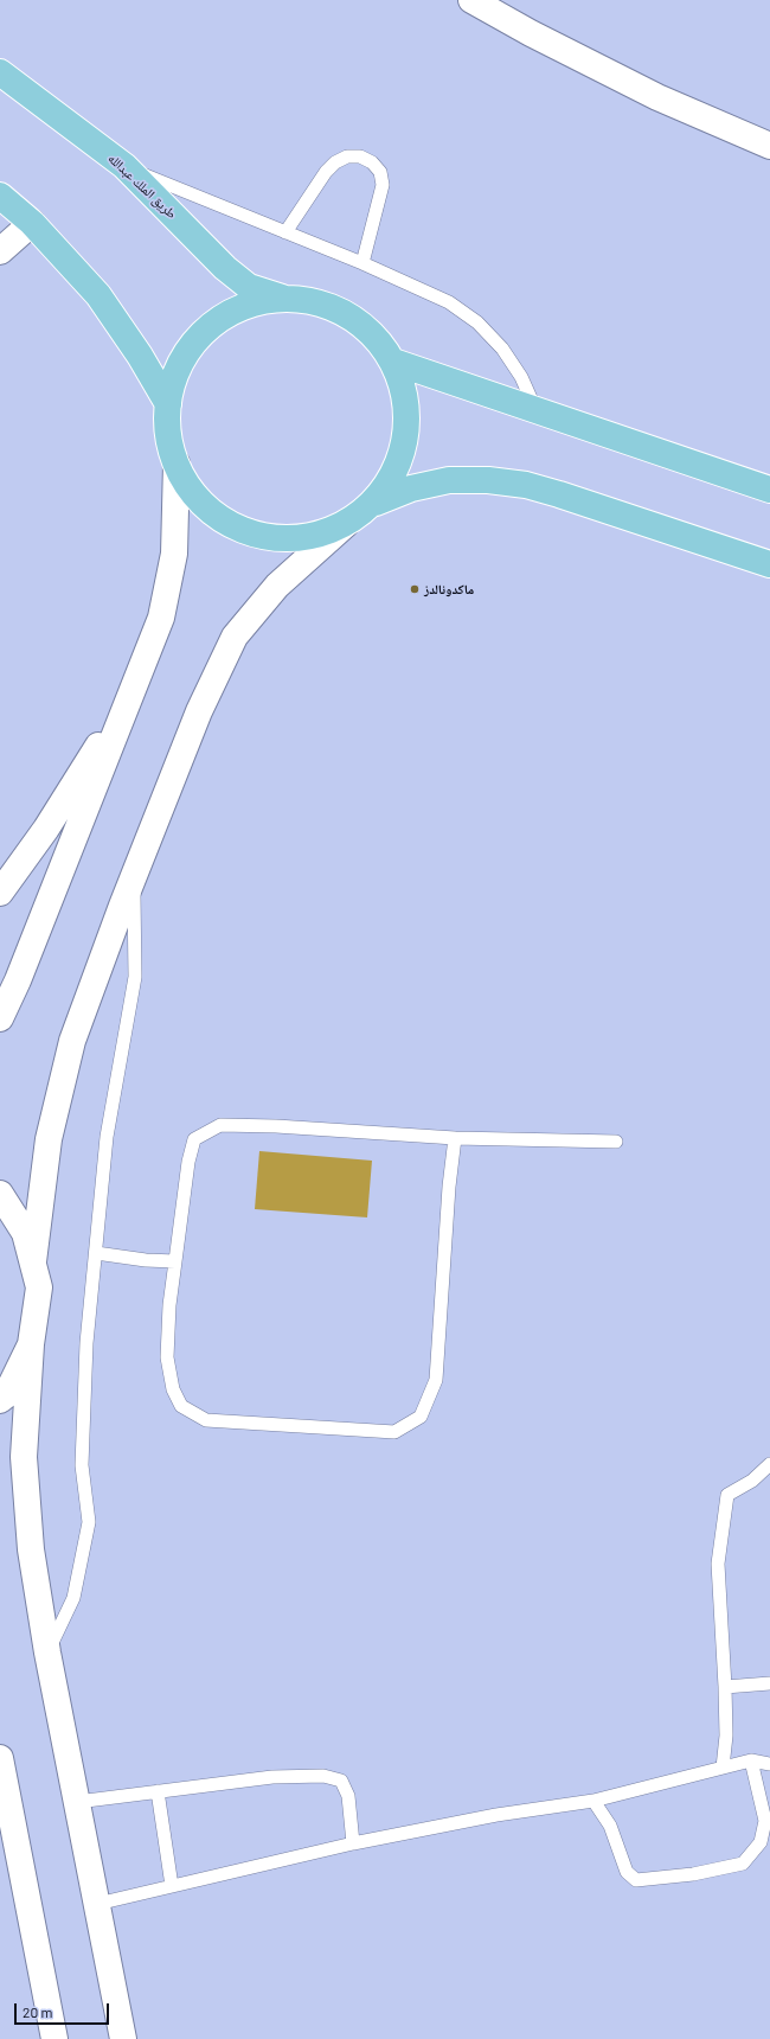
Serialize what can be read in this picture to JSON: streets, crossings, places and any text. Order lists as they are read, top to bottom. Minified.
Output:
{"streets":{"main road":["طريق الملك عبدالله"]},"places":["ماكدونالدز"],"scale_bar":"20 m"}
